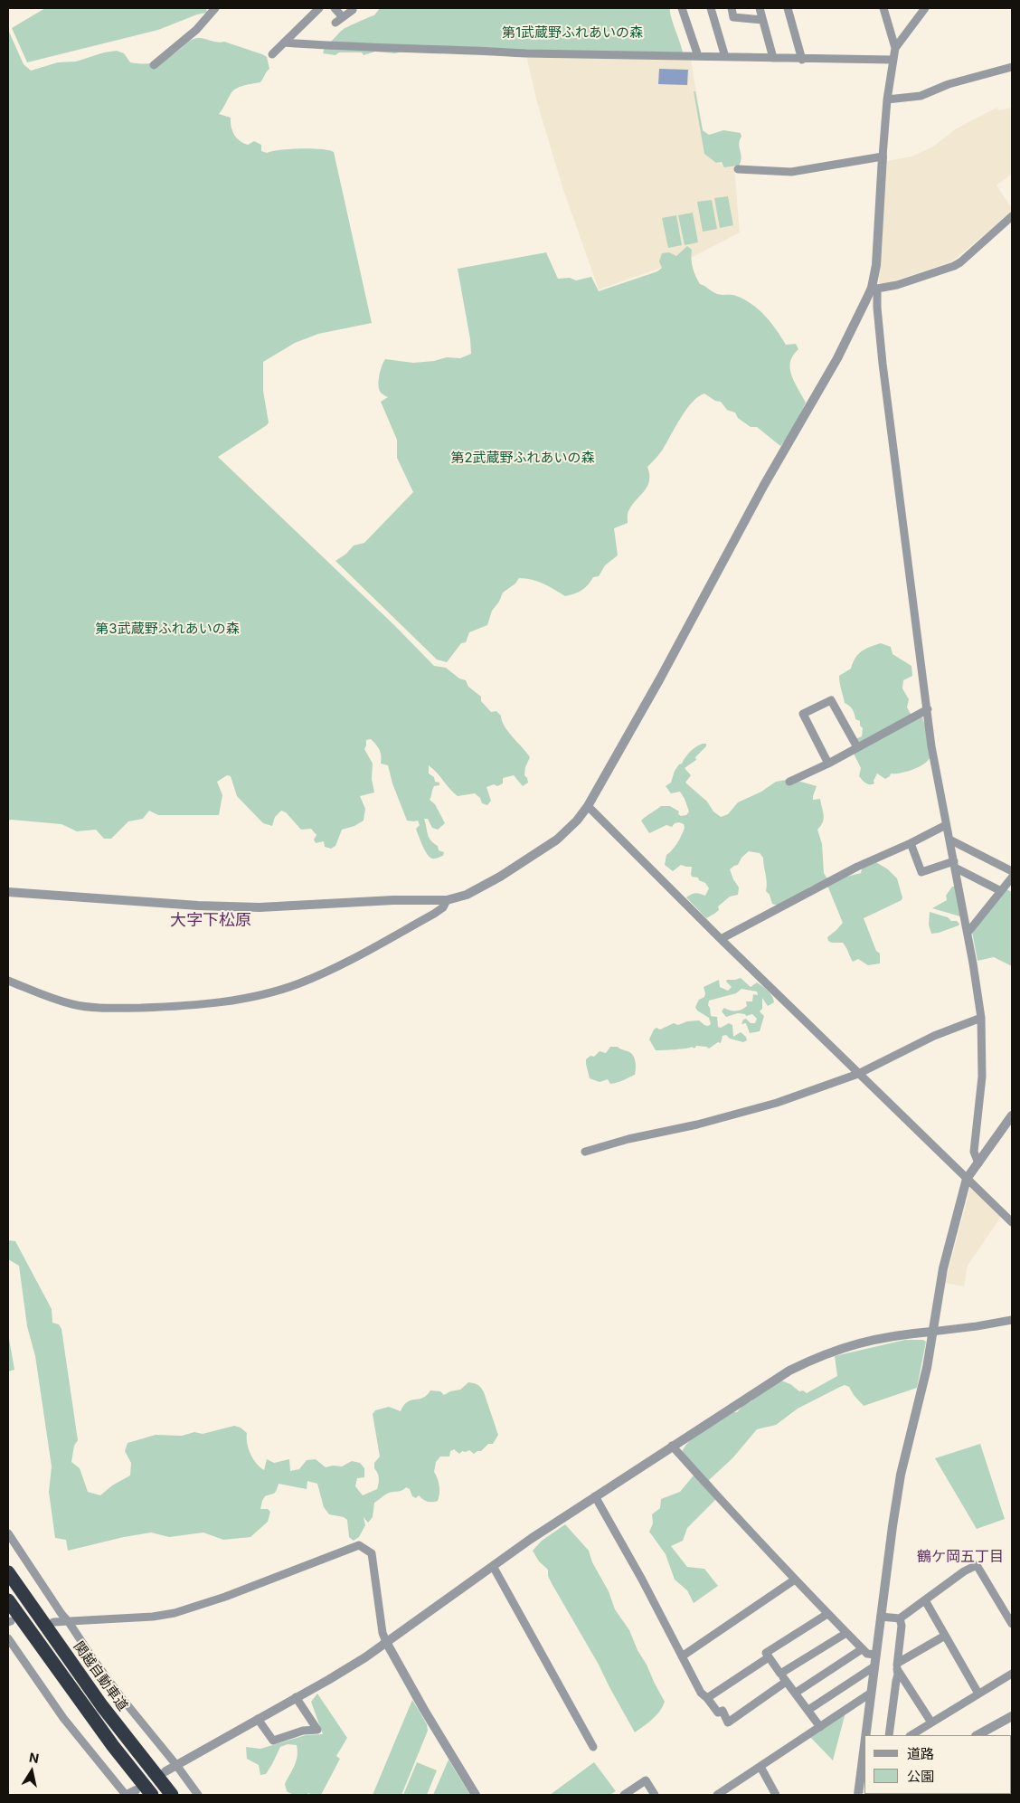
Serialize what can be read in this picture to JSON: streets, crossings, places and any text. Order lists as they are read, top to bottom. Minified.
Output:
{"streets":{"highway":["関越自動車道"]},"districts":["大字下松原","鶴ケ岡五丁目"],"parks":["第1武蔵野ふれあいの森","第2武蔵野ふれあいの森","第3武蔵野ふれあいの森"],"legend":["道路","公園"],"north":"top"}
